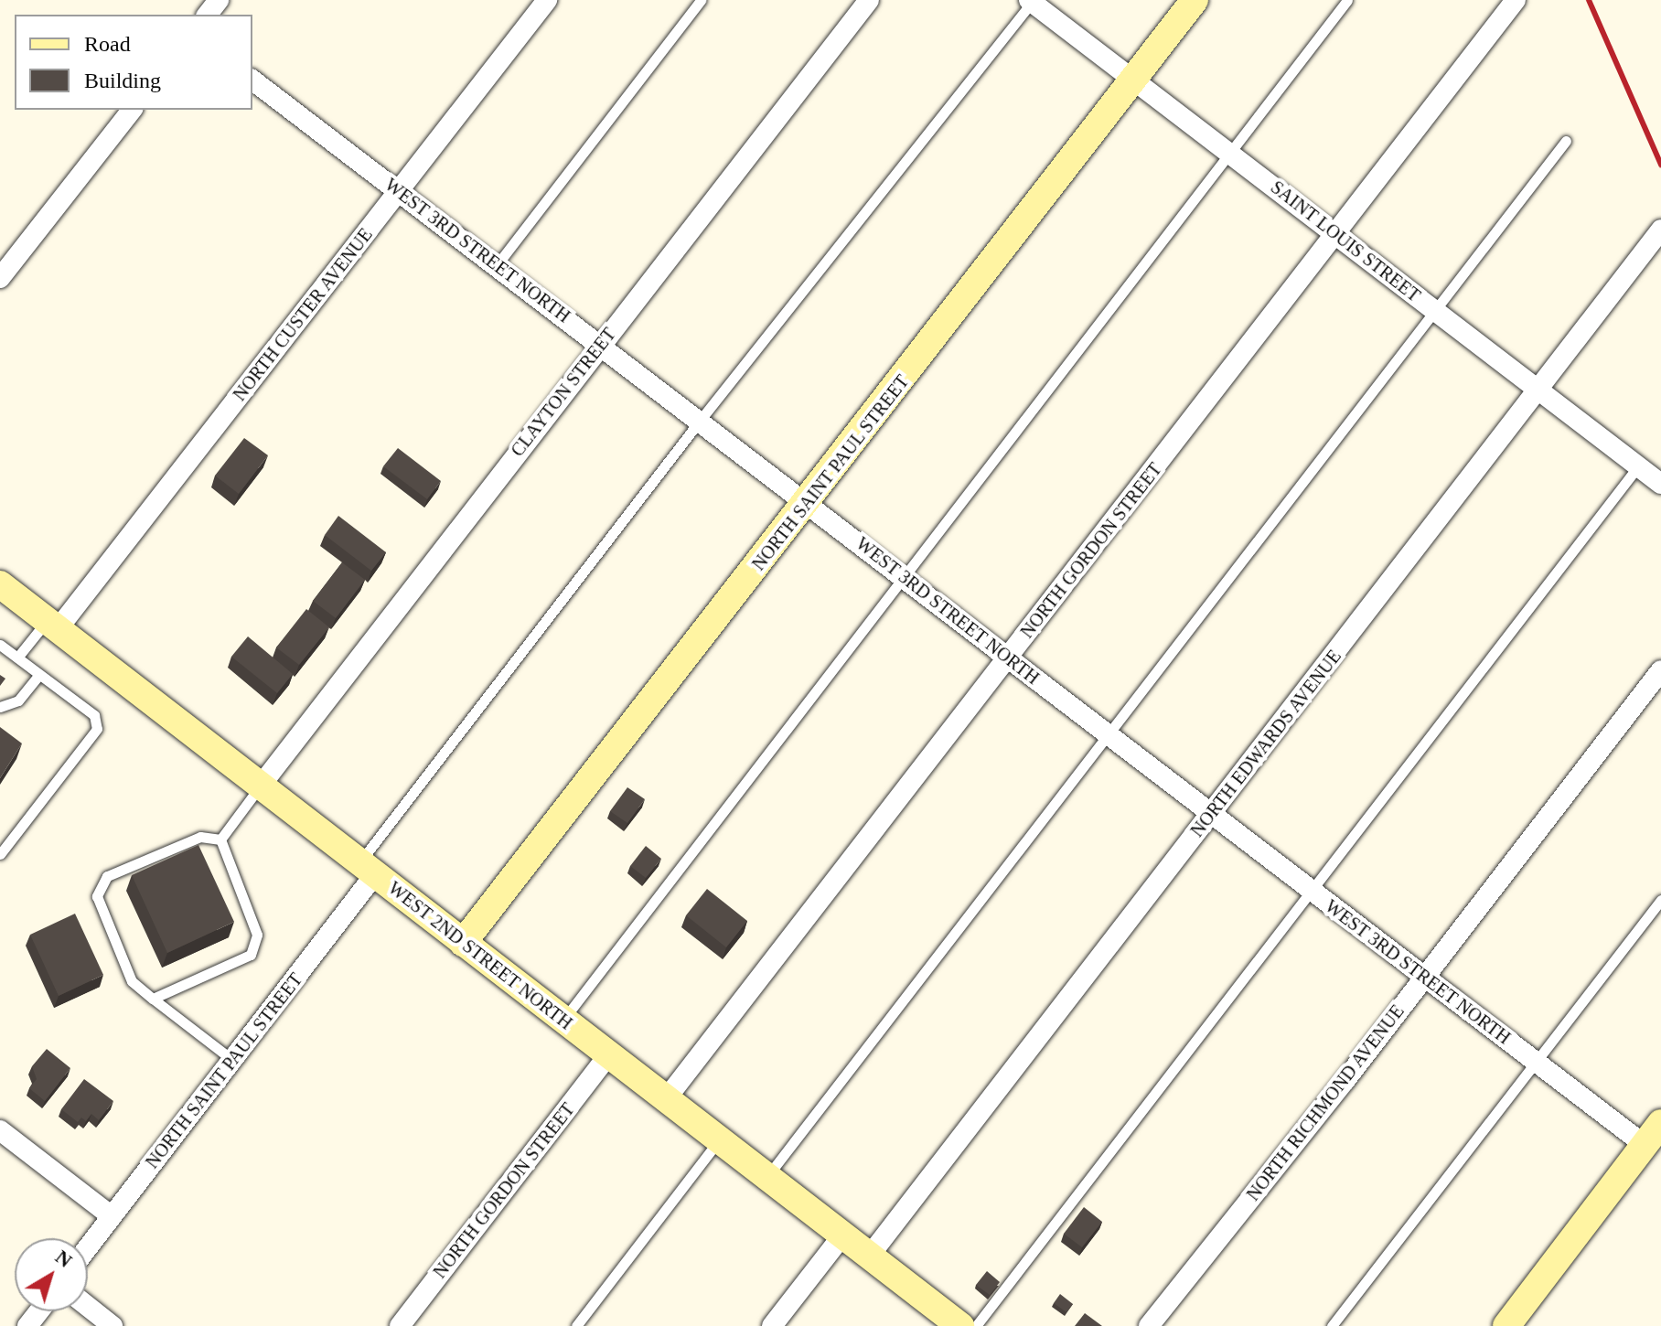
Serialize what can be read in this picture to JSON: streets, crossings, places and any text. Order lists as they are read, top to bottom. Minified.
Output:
{"streets":{"street":["SAINT LOUIS STREET","WEST 3RD STREET NORTH","NORTH CUSTER AVENUE","CLAYTON STREET","NORTH SAINT PAUL STREET","NORTH GORDON STREET","NORTH EDWARDS AVENUE","WEST 2ND STREET NORTH","NORTH RICHMOND AVENUE"]},"crossings":[["SAINT LOUIS STREET","NORTH SAINT PAUL STREET"],["SAINT LOUIS STREET","NORTH GORDON STREET"],["SAINT LOUIS STREET","NORTH EDWARDS AVENUE"],["WEST 3RD STREET NORTH","NORTH CUSTER AVENUE"],["WEST 3RD STREET NORTH","CLAYTON STREET"],["WEST 3RD STREET NORTH","NORTH SAINT PAUL STREET"],["WEST 3RD STREET NORTH","NORTH GORDON STREET"],["WEST 3RD STREET NORTH","NORTH EDWARDS AVENUE"],["WEST 3RD STREET NORTH","NORTH RICHMOND AVENUE"],["NORTH CUSTER AVENUE","WEST 2ND STREET NORTH"],["CLAYTON STREET","WEST 2ND STREET NORTH"],["NORTH SAINT PAUL STREET","WEST 2ND STREET NORTH"],["NORTH GORDON STREET","WEST 2ND STREET NORTH"],["NORTH EDWARDS AVENUE","WEST 2ND STREET NORTH"]],"legend":["Road","Building"],"north":"top right"}
